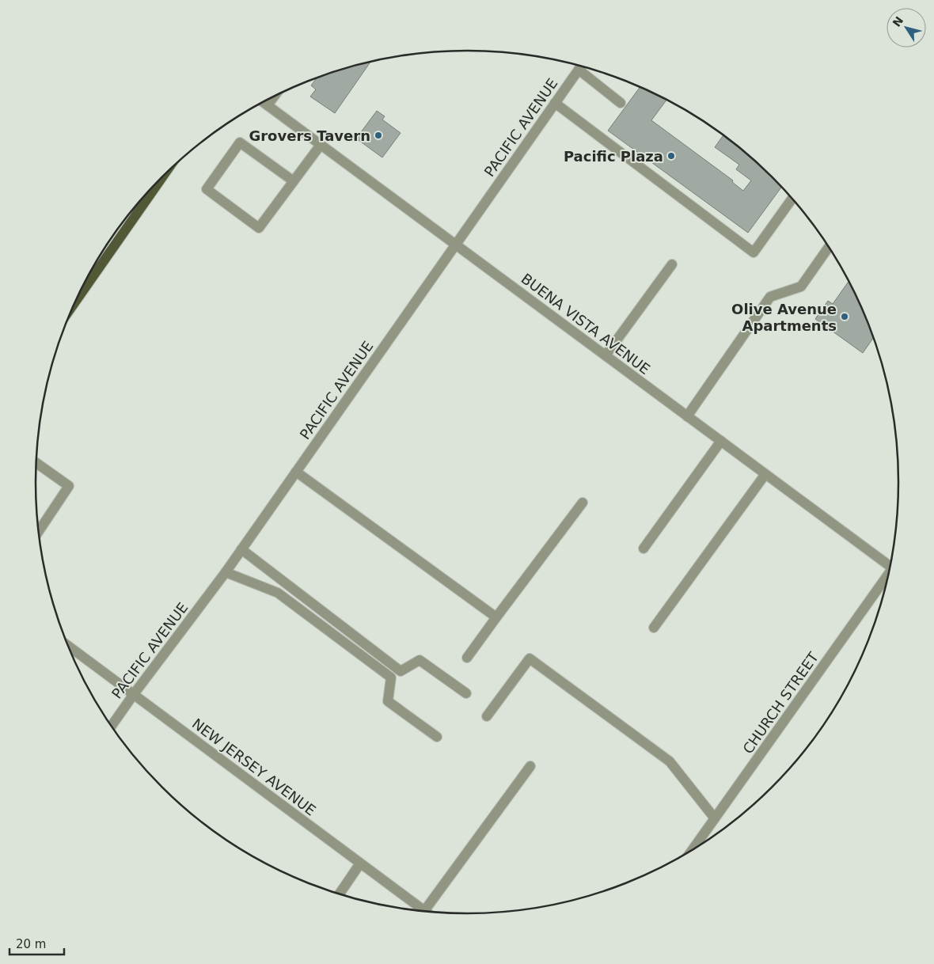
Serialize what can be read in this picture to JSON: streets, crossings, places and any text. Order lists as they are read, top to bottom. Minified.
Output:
{"streets":{"street":["PACIFIC AVENUE","BUENA VISTA AVENUE","CHURCH STREET","NEW JERSEY AVENUE"]},"crossings":[["PACIFIC AVENUE","BUENA VISTA AVENUE"],["PACIFIC AVENUE","NEW JERSEY AVENUE"]],"places":["Grovers Tavern","Pacific Plaza","Olive Avenue Apartments"],"scale_bar":"20 m","north":"top left"}
